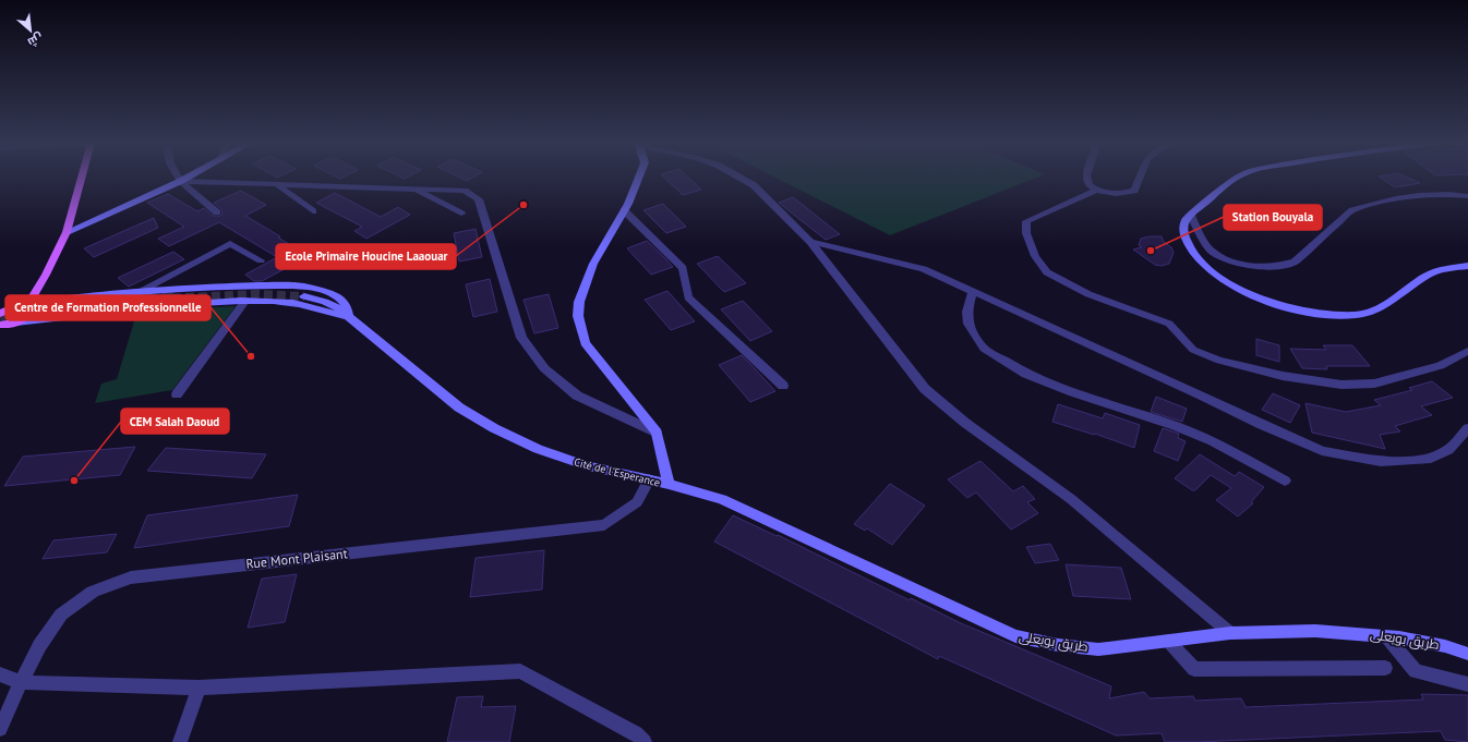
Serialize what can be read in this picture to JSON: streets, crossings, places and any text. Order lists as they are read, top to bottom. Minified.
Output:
{"streets":{"main road":["Cité de l'Esperance","طريق بويعلى"],"street":["Rue Mont Plaisant"]},"crossings":[["Cité de l'Esperance","Rue Mont Plaisant"],["Cité de l'Esperance","طريق بويعلى"]],"places":["Ecole Primaire Houcine Laaouar","Station Bouyala","Centre de Formation Professionnelle","CEM Salah Daoud"],"north":"bottom right"}
